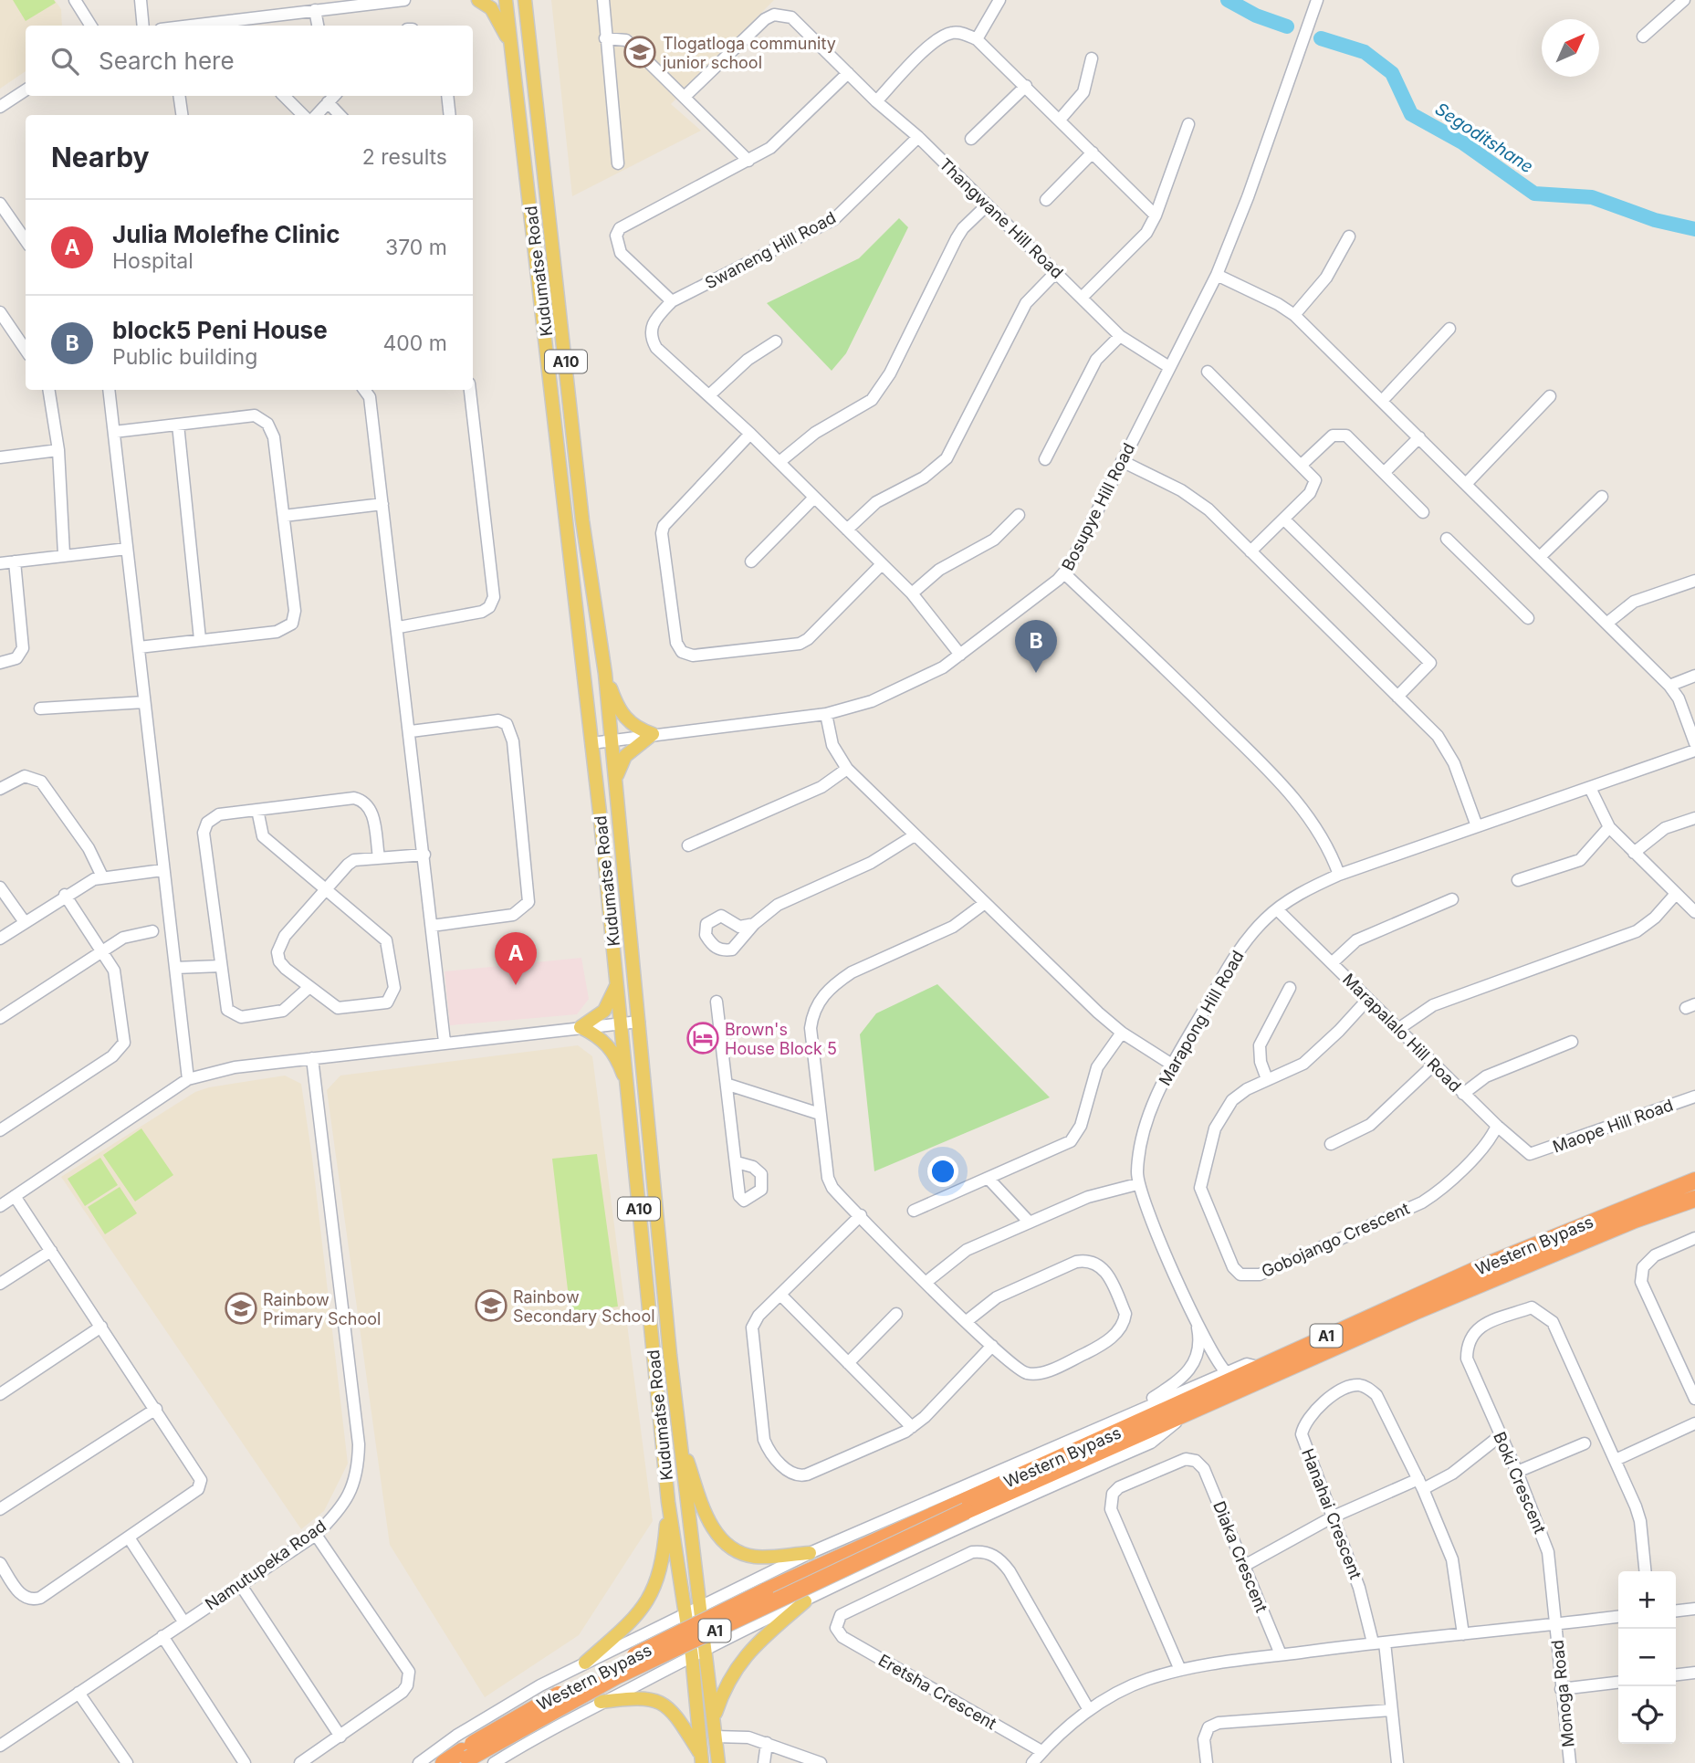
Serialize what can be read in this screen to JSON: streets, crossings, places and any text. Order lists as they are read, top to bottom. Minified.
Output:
{"streets":{"highway":["Western Bypass","A1"],"main road":["Kudumatse Road","A10"],"street":["Thangwane Hill Road","Swaneng Hill Road","Bosupye Hill Road","Marapong Hill Road","Marapalalo Hill Road","Maope Hill Road","Gobojango Crescent","Boki Crescent","Hanahai Crescent","Diaka Crescent","Namutupeka Road","Eretsha Crescent","Monoga Road"]},"crossings":[["Thangwane Hill Road","Swaneng Hill Road"],["Thangwane Hill Road","Bosupye Hill Road"],["Kudumatse Road","Bosupye Hill Road"],["Marapong Hill Road","Marapalalo Hill Road"],["Marapalalo Hill Road","Maope Hill Road"],["Marapalalo Hill Road","Gobojango Crescent"],["Boki Crescent","Monoga Road"]],"water":["Segoditshane"],"places":{"school or university":["Tlogatloga community junior school","Rainbow Secondary School","Rainbow Primary School"],"hotel":["Brown's House Block 5"]},"north":"top right","page":{"search":"Search here","heading":["Nearby","2 results"],"list":[{"mark":"A","name":"Julia Molefhe Clinic","note":"Hospital","value":"370 m"},{"mark":"B","name":"block5 Peni House","note":"Public building","value":"400 m"}],"pins":["B","A"],"map_buttons":["+","−"]}}
